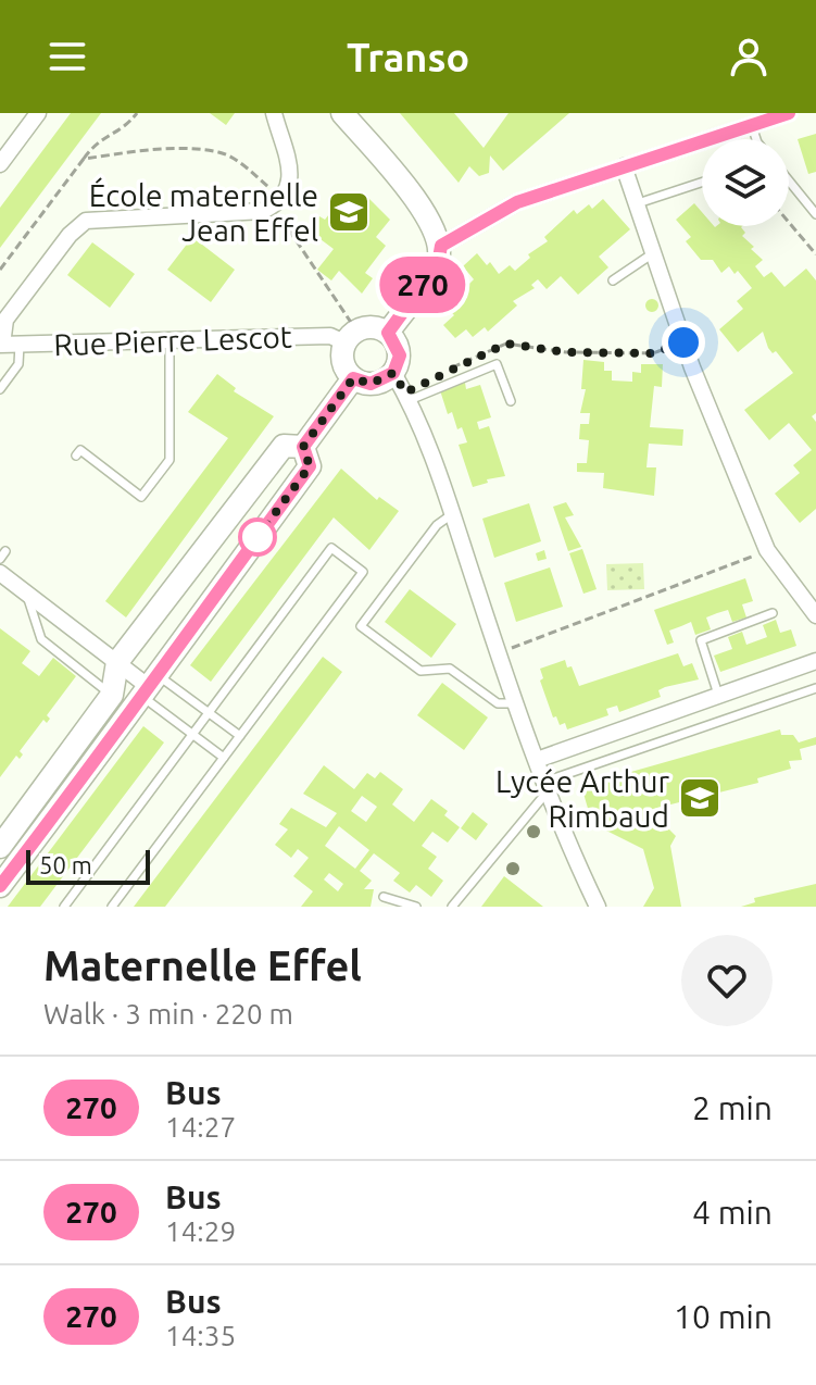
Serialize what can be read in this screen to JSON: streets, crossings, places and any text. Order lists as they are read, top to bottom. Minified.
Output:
{"streets":{"street":["Rue Pierre Lescot"]},"places":{"school or university":["École maternelle Jean Effel","Lycée Arthur Rimbaud"]},"lines":["bus line 270"],"scale_bar":"50 m","page":{"header":"Transo","on_map":"270","scale":"50 m","heading":["Maternelle Effel","Walk · 3 min · 220 m"],"list":[{"mark":"270","name":"Bus","note":"14:27","value":"2 min"},{"mark":"270","name":"Bus","note":"14:29","value":"4 min"},{"mark":"270","name":"Bus","note":"14:35","value":"10 min"}]}}
